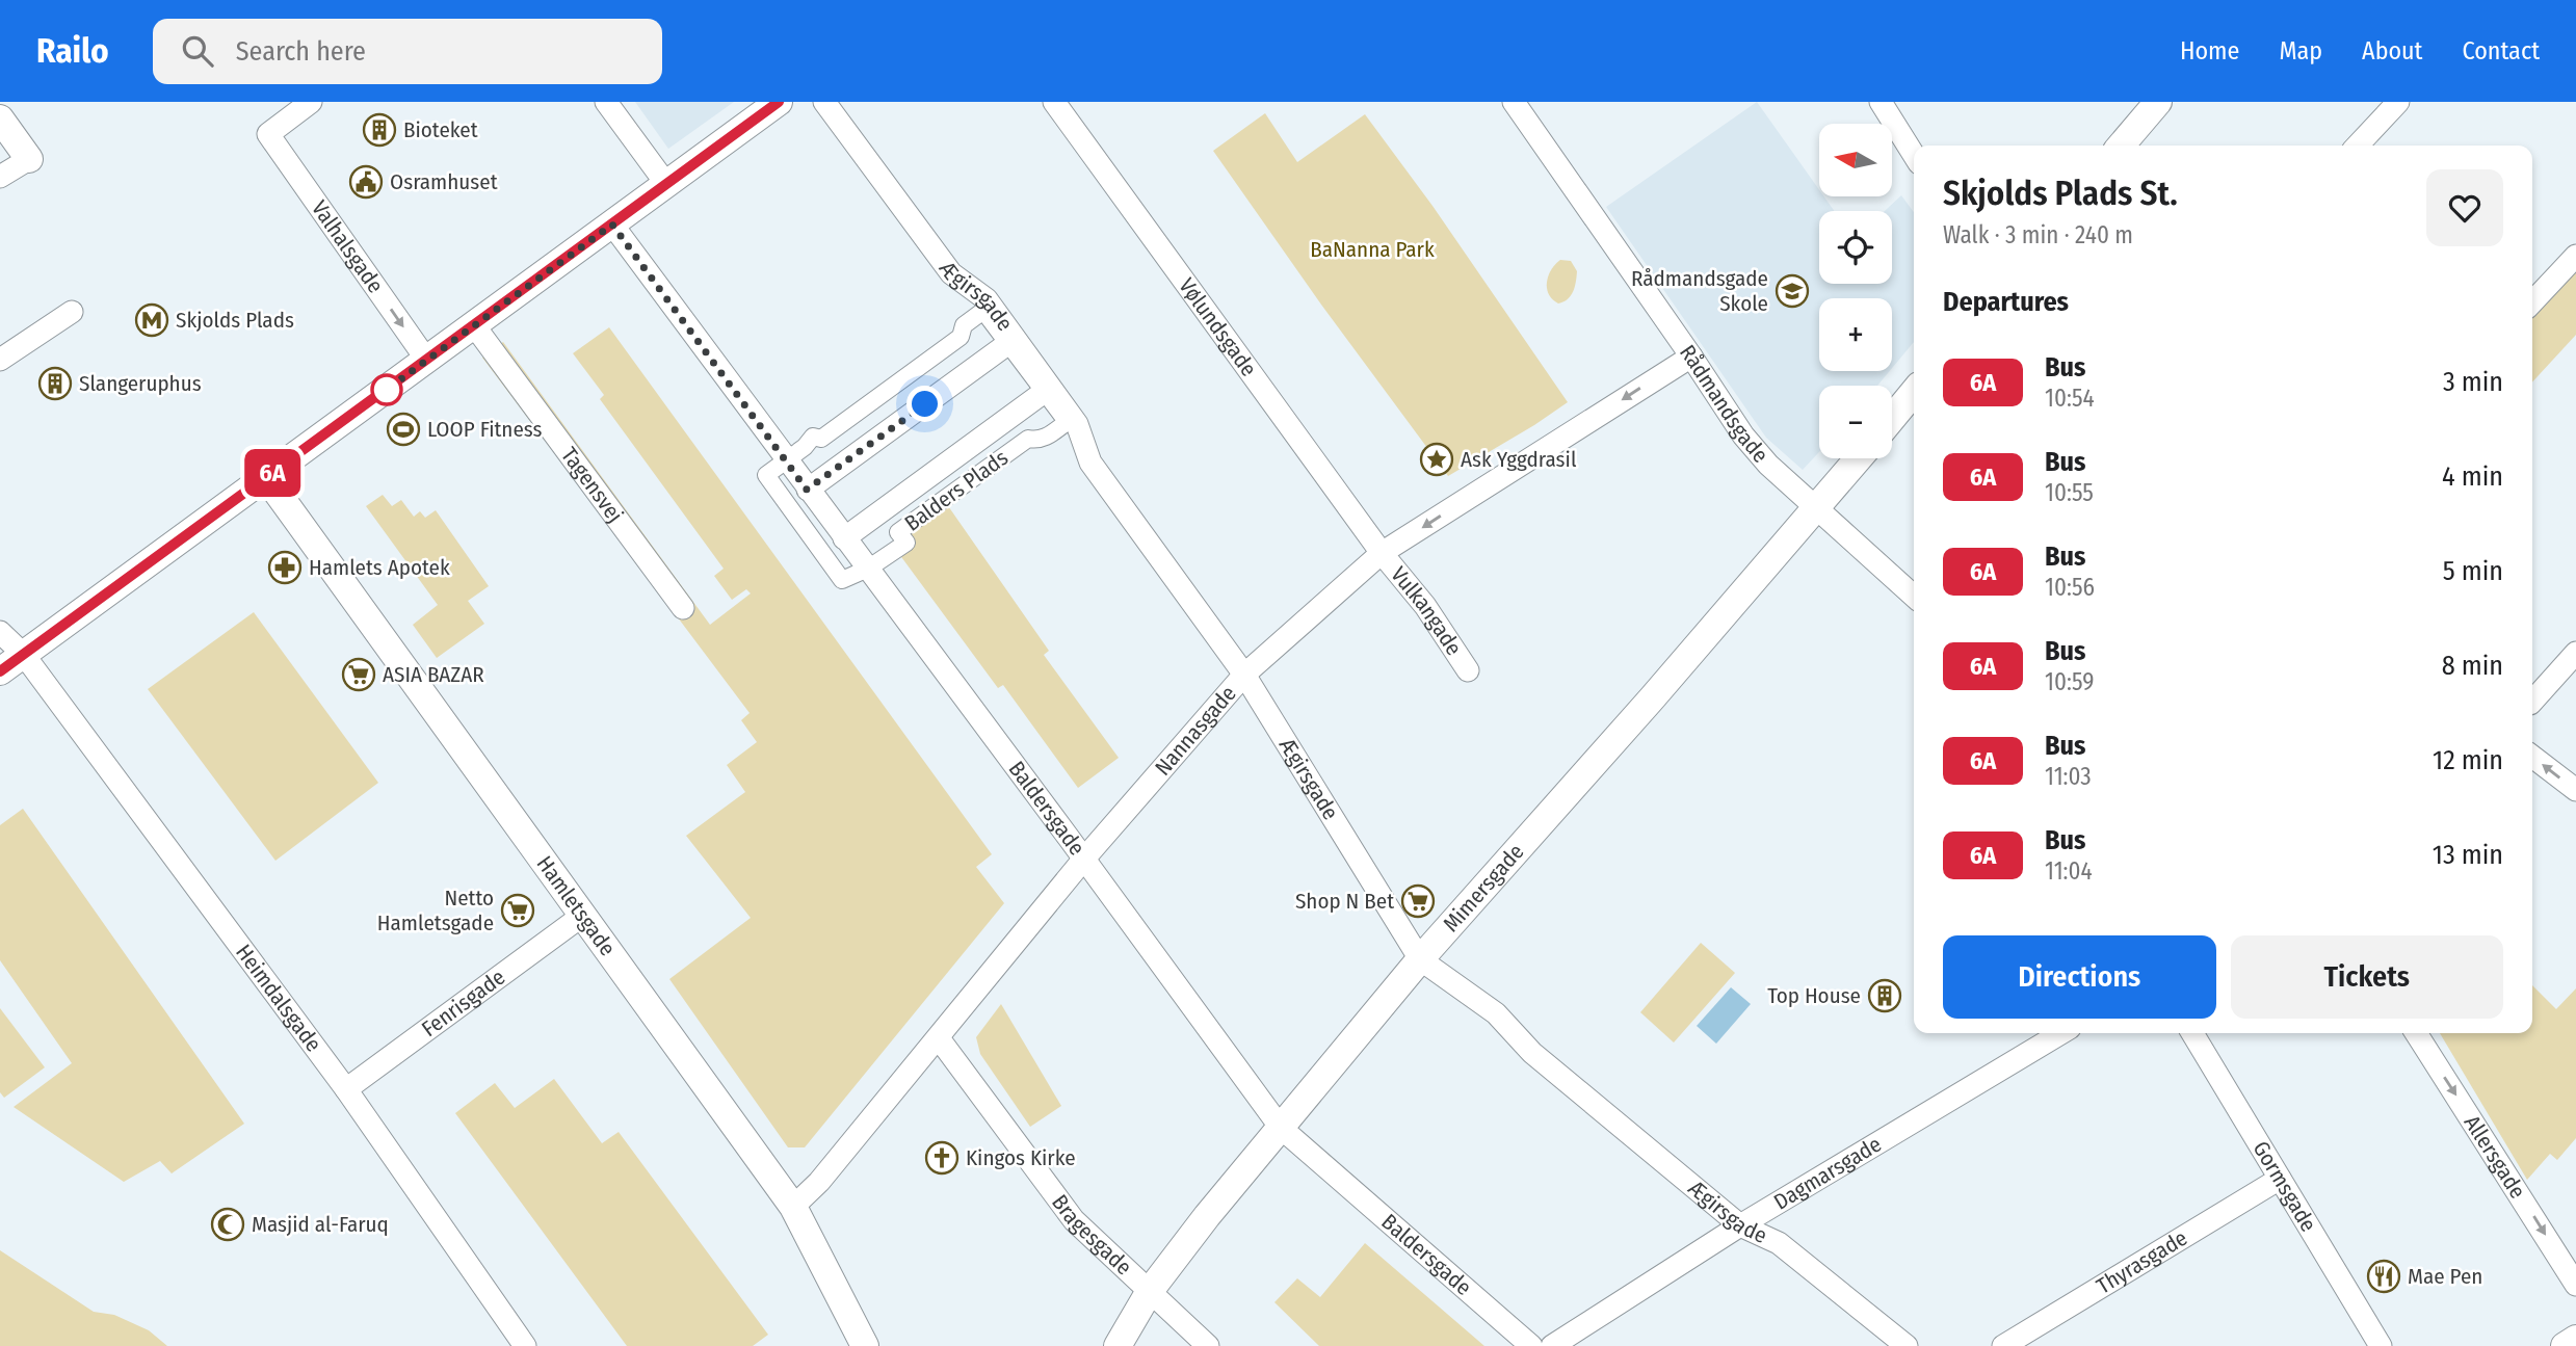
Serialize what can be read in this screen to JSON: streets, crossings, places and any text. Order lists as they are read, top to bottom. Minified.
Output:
{"streets":{"street":["Valhalsgade","Ægirsgade","Vølundsgade","Rådmandsgade","Tagensvej","Balders Plads","Vulkangade","Nannasgade","Baldersgade","Mimersgade","Hamletsgade","Heimdalsgade","Fenrisgade","Allersgade","Dagmarsgade","Gormsgade","Bragesgade","Thyrasgade"]},"crossings":[["Ægirsgade","Balders Plads"],["Ægirsgade","Nannasgade"],["Ægirsgade","Mimersgade"],["Ægirsgade","Dagmarsgade"],["Vølundsgade","Vulkangade"],["Vølundsgade","Nannasgade"],["Rådmandsgade","Nannasgade"],["Rådmandsgade","Mimersgade"],["Balders Plads","Baldersgade"],["Vulkangade","Nannasgade"],["Nannasgade","Baldersgade"],["Nannasgade","Hamletsgade"],["Nannasgade","Bragesgade"],["Baldersgade","Mimersgade"],["Mimersgade","Bragesgade"],["Hamletsgade","Fenrisgade"],["Heimdalsgade","Fenrisgade"],["Gormsgade","Thyrasgade"]],"one_way":["Valhalsgade","Allersgade"],"parks":["BaNanna Park"],"places":{"building":["Bioteket","Slangeruphus","Top House"],"public building":["Osramhuset"],"school or university":["Rådmandsgade Skole"],"metro station":["Skjolds Plads"],"sports":["LOOP Fitness"],"place":["Ask Yggdrasil"],"pharmacy":["Hamlets Apotek"],"supermarket":["ASIA BAZAR","Shop N Bet","Netto Hamletsgade"],"church":["Kingos Kirke"],"mosque":["Masjid al-Faruq"],"restaurant":["Mae Pen"]},"lines":["bus line 6A"],"north":"left","page":{"header":"Railo","search":"Search here","nav":["Home","Map","About","Contact"],"on_map":"6A","map_buttons":["+","−"],"heading":[["Skjolds Plads St.","Walk · 3 min · 240 m"],"Departures"],"list":[{"mark":"6A","name":"Bus","note":"10:54","value":"3 min"},{"mark":"6A","name":"Bus","note":"10:55","value":"4 min"},{"mark":"6A","name":"Bus","note":"10:56","value":"5 min"},{"mark":"6A","name":"Bus","note":"10:59","value":"8 min"},{"mark":"6A","name":"Bus","note":"11:03","value":"12 min"},{"mark":"6A","name":"Bus","note":"11:04","value":"13 min"}],"buttons":["Directions","Tickets"]}}
